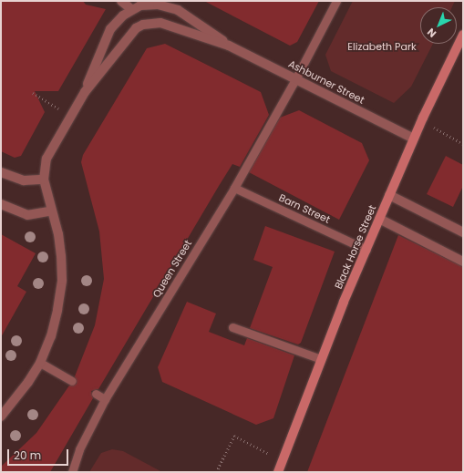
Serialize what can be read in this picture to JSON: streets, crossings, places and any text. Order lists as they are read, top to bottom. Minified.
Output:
{"streets":{"street":["Ashburner Street","Black Horse Street"],"lane":["Barn Street","Queen Street"]},"crossings":[["Ashburner Street","Black Horse Street"],["Ashburner Street","Queen Street"],["Barn Street","Black Horse Street"],["Barn Street","Queen Street"]],"parks":["Elizabeth Park"],"scale_bar":"20 m","north":"bottom left"}
